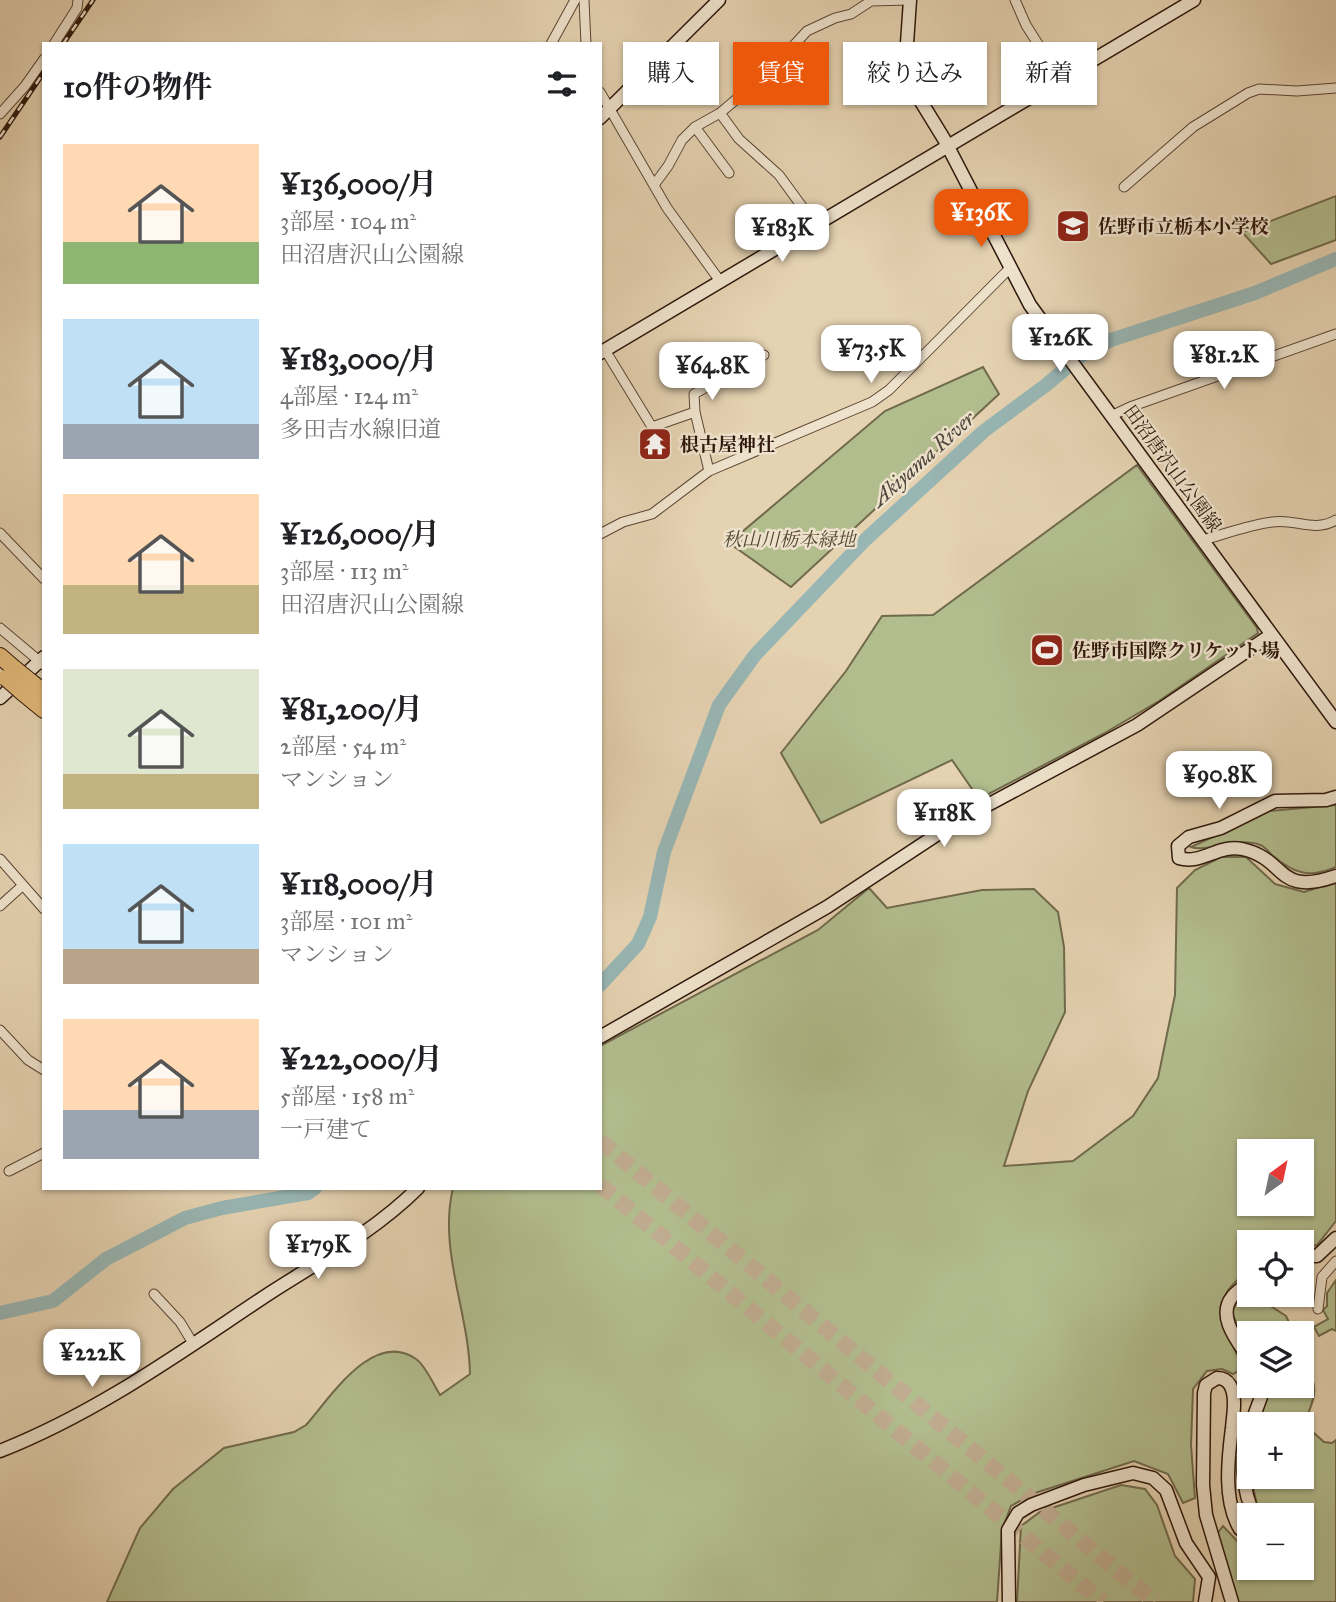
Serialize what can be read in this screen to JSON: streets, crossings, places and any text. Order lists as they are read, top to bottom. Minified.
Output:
{"streets":{"main road":["田沼唐沢山公園線"]},"water":["Akiyama River"],"parks":["秋山川栃本緑地"],"places":{"school or university":["佐野市立栃本小学校"],"temple":["根古屋神社"],"sports":["佐野市国際クリケット場"]},"north":"top right","page":{"chip":["購入","賃貸","絞り込み","新着"],"heading":"10件の物件","list":[{"name":"¥136,000/月","note":"3部屋 · 104 m² · 田沼唐沢山公園線"},{"name":"¥183,000/月","note":"4部屋 · 124 m² · 多田吉水線旧道"},{"name":"¥126,000/月","note":"3部屋 · 113 m² · 田沼唐沢山公園線"},{"name":"¥81,200/月","note":"2部屋 · 54 m² · マンション"},{"name":"¥118,000/月","note":"3部屋 · 101 m² · マンション"},{"name":"¥222,000/月","note":"5部屋 · 158 m² · 一戸建て"}],"price":["¥136K","¥183K","¥126K","¥73.5K","¥81.2K","¥64.8K","¥90.8K","¥118K","¥179K","¥222K"],"map_buttons":["+","−"]}}
